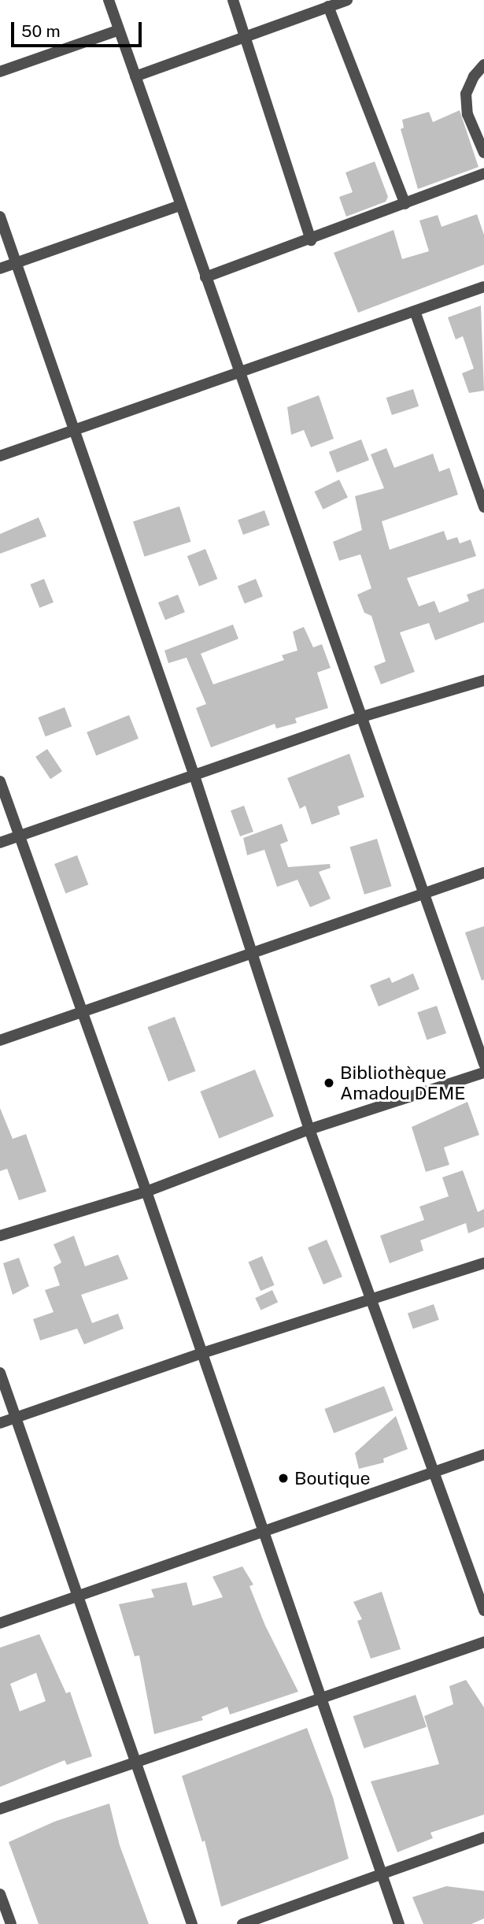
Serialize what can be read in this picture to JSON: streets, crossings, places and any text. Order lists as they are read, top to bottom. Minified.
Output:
{"places":["Bibliothèque Amadou DEME","Boutique"],"scale_bar":"50 m"}
